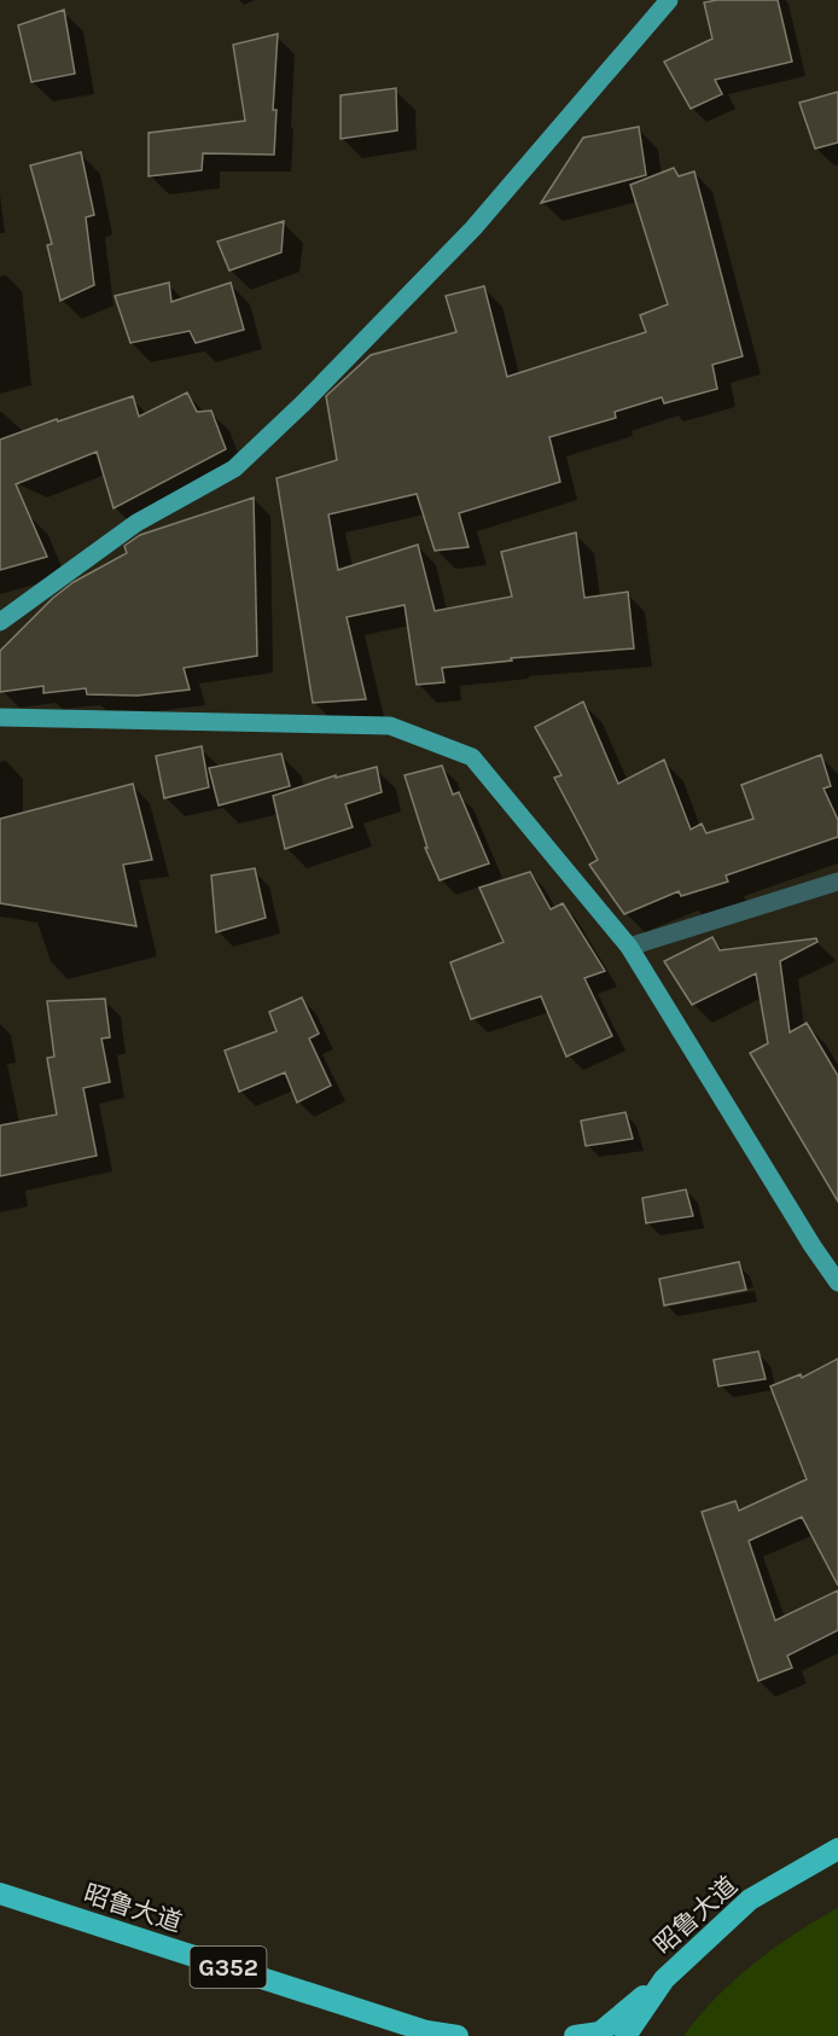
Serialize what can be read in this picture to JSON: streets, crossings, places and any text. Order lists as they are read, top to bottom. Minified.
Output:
{"streets":{"highway":["昭鲁大道","G352"]}}
